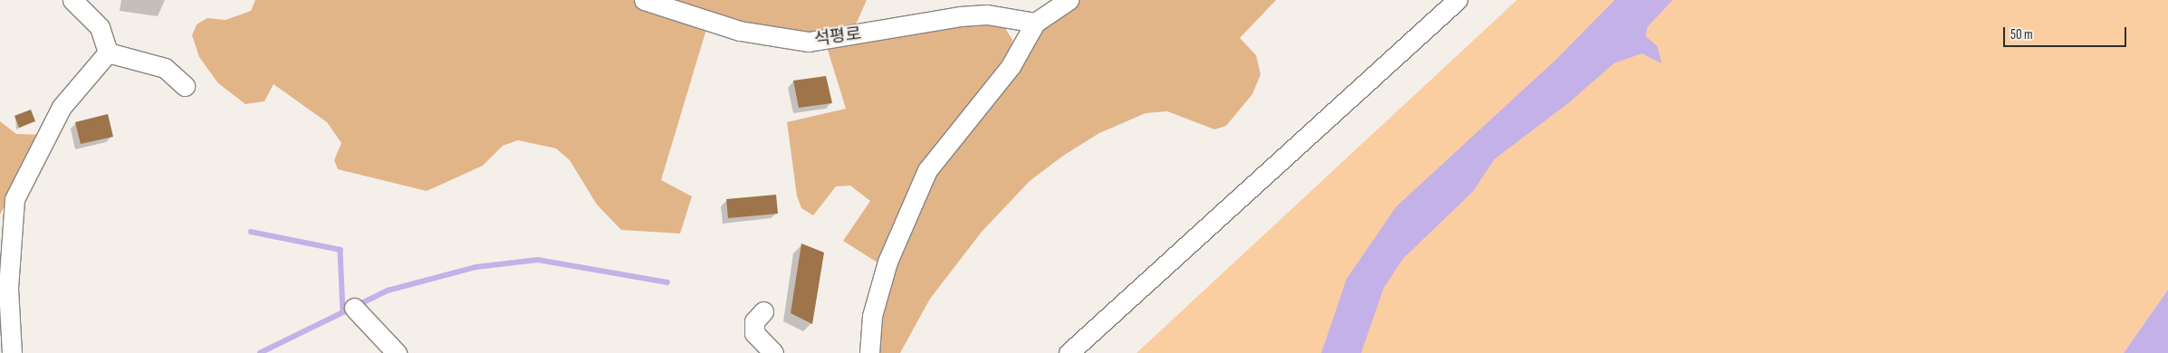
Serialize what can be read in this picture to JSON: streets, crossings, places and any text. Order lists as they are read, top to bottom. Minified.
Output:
{"streets":{"street":["석평로"]},"scale_bar":"50 m"}
